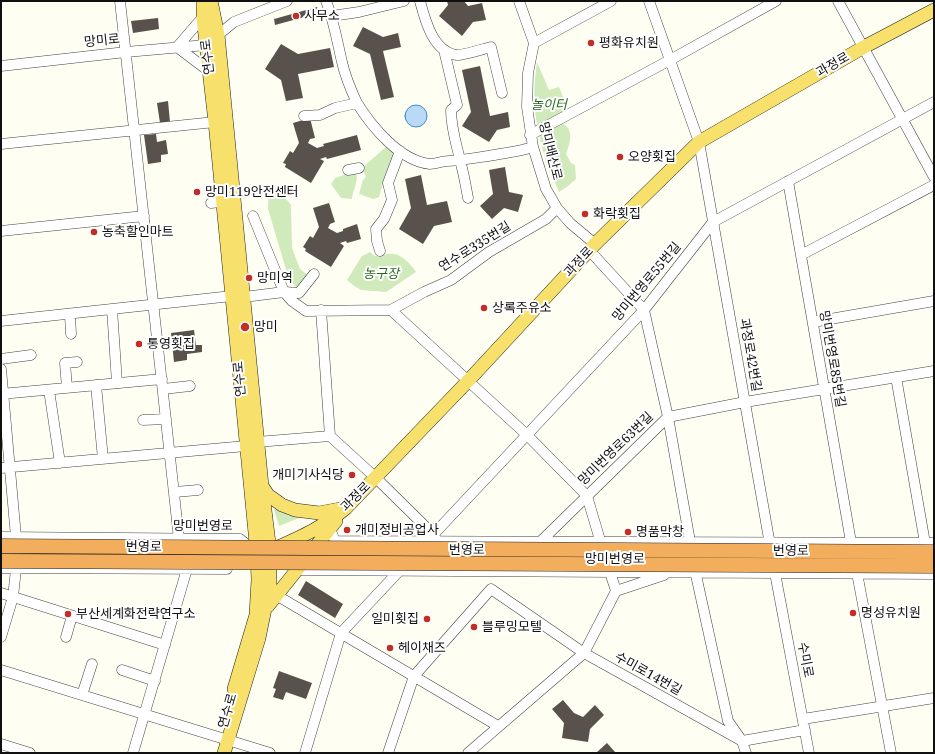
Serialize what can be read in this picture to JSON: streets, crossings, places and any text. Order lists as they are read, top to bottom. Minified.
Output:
{"streets":{"highway":["번영로"],"main road":["연수로","과정로"],"street":["망미로","망미배산로","연수로335번길","망미번영로55번길","과정로42번길","망미번영로85번길","망미번영로63번길","망미번영로","수미로","수미로14번길"]},"crossings":[["망미로","연수로"],["연수로","과정로"],["연수로","망미번영로"],["과정로","망미배산로"],["과정로","과정로42번길"],["과정로","망미번영로"],["망미배산로","연수로335번길"],["망미배산로","망미번영로55번길"],["망미번영로55번길","과정로42번길"],["망미번영로55번길","망미번영로85번길"],["망미번영로55번길","망미번영로"],["과정로42번길","망미번영로63번길"],["과정로42번길","망미번영로"],["과정로42번길","수미로"],["망미번영로85번길","망미번영로63번길"],["망미번영로85번길","망미번영로"],["망미번영로63번길","망미번영로"],["망미번영로","번영로"],["망미번영로","수미로"]],"parks":["놀이터","농구장"],"places":["사무소","평화유치원","오양횟집","망미119안전센터","화락횟집","농축할인마트","망미역","상록주유소","망미","통영횟집","개미기사식당","개미정비공업사","명품막창","명성유치원","부산세계화전략연구소","일미횟집","블루밍모텔","헤이채즈"]}
